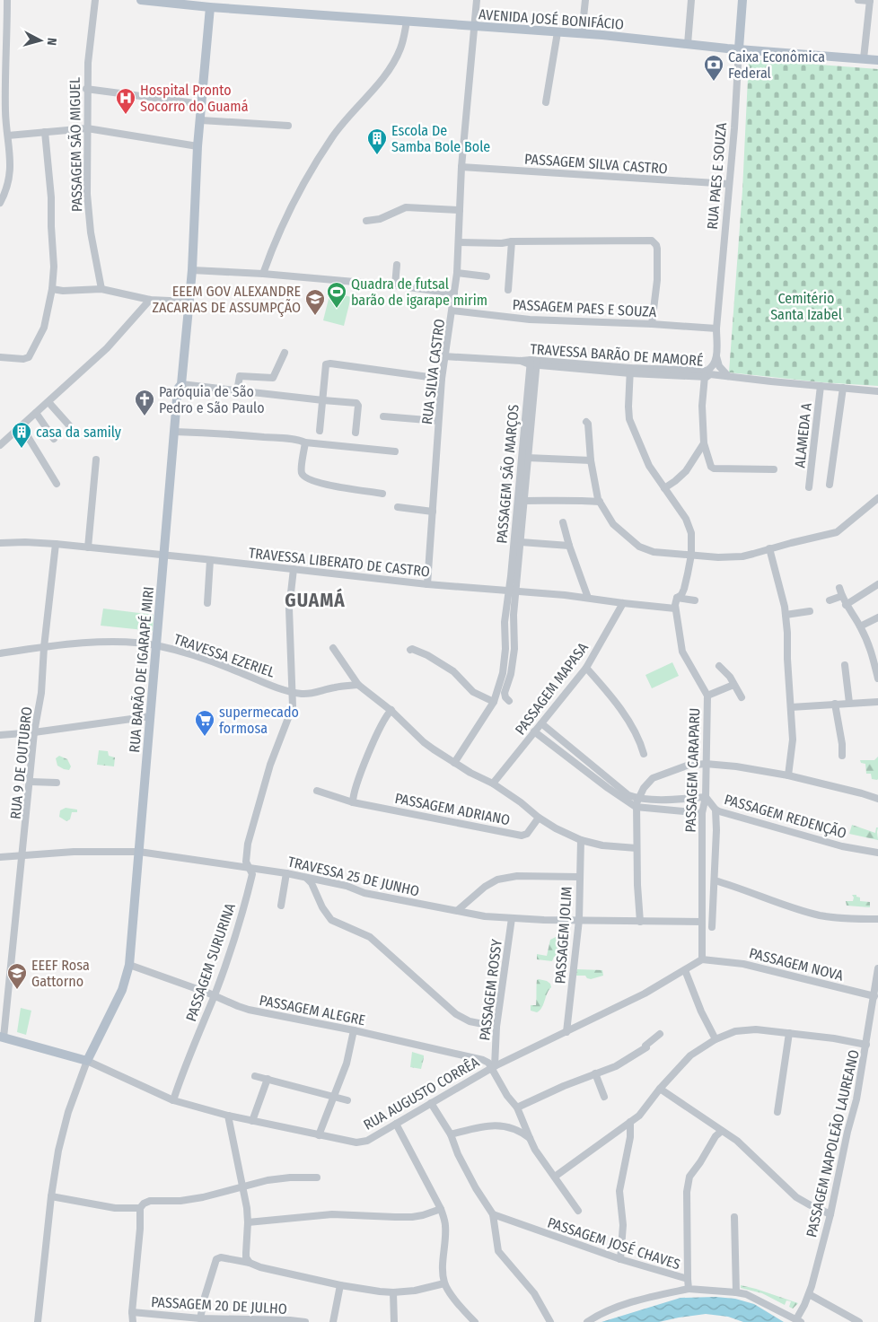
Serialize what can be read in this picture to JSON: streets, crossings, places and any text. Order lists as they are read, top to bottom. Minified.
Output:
{"streets":{"main road":["AVENIDA JOSÉ BONIFÁCIO","RUA PAES E SOUZA","RUA BARÃO DE IGARAPÉ MIRI","RUA AUGUSTO CORRÊA"],"street":["PASSAGEM SÃO MIGUEL","PASSAGEM SILVA CASTRO","PASSAGEM PAES E SOUZA","TRAVESSA BARÃO DE MAMORÉ","RUA SILVA CASTRO","ALAMEDA A","PASSAGEM SÃO MARÇOS","TRAVESSA LIBERATO DE CASTRO","TRAVESSA EZERIEL","PASSAGEM MAPASA","RUA 9 DE OUTUBRO","PASSAGEM CARAPARU","PASSAGEM ADRIANO","PASSAGEM REDENÇÃO","TRAVESSA 25 DE JUNHO","PASSAGEM JOLIM","PASSAGEM SURURINA","PASSAGEM NOVA","PASSAGEM ROSSY","PASSAGEM ALEGRE","PASSAGEM NAPOLEÃO LAUREANO","PASSAGEM JOSÉ CHAVES","PASSAGEM 20 DE JULHO"]},"crossings":[["AVENIDA JOSÉ BONIFÁCIO","RUA PAES E SOUZA"],["AVENIDA JOSÉ BONIFÁCIO","RUA SILVA CASTRO"],["AVENIDA JOSÉ BONIFÁCIO","RUA BARÃO DE IGARAPÉ MIRI"],["PASSAGEM SILVA CASTRO","RUA PAES E SOUZA"],["PASSAGEM SILVA CASTRO","RUA SILVA CASTRO"],["RUA PAES E SOUZA","PASSAGEM PAES E SOUZA"],["RUA PAES E SOUZA","TRAVESSA BARÃO DE MAMORÉ"],["PASSAGEM PAES E SOUZA","RUA SILVA CASTRO"],["TRAVESSA BARÃO DE MAMORÉ","RUA SILVA CASTRO"],["TRAVESSA BARÃO DE MAMORÉ","ALAMEDA A"],["TRAVESSA BARÃO DE MAMORÉ","PASSAGEM SÃO MARÇOS"],["TRAVESSA BARÃO DE MAMORÉ","PASSAGEM CARAPARU"],["RUA SILVA CASTRO","TRAVESSA LIBERATO DE CASTRO"],["PASSAGEM SÃO MARÇOS","TRAVESSA LIBERATO DE CASTRO"],["TRAVESSA LIBERATO DE CASTRO","RUA BARÃO DE IGARAPÉ MIRI"],["TRAVESSA LIBERATO DE CASTRO","PASSAGEM MAPASA"],["TRAVESSA LIBERATO DE CASTRO","RUA 9 DE OUTUBRO"],["TRAVESSA LIBERATO DE CASTRO","PASSAGEM CARAPARU"],["TRAVESSA LIBERATO DE CASTRO","PASSAGEM SURURINA"],["TRAVESSA EZERIEL","RUA BARÃO DE IGARAPÉ MIRI"],["TRAVESSA EZERIEL","RUA 9 DE OUTUBRO"],["TRAVESSA EZERIEL","PASSAGEM SURURINA"],["RUA BARÃO DE IGARAPÉ MIRI","TRAVESSA 25 DE JUNHO"],["RUA BARÃO DE IGARAPÉ MIRI","PASSAGEM ALEGRE"],["RUA BARÃO DE IGARAPÉ MIRI","RUA AUGUSTO CORRÊA"],["RUA 9 DE OUTUBRO","TRAVESSA 25 DE JUNHO"],["RUA 9 DE OUTUBRO","RUA AUGUSTO CORRÊA"],["PASSAGEM CARAPARU","PASSAGEM REDENÇÃO"],["PASSAGEM CARAPARU","TRAVESSA 25 DE JUNHO"],["PASSAGEM CARAPARU","PASSAGEM NOVA"],["PASSAGEM CARAPARU","RUA AUGUSTO CORRÊA"],["TRAVESSA 25 DE JUNHO","PASSAGEM JOLIM"],["TRAVESSA 25 DE JUNHO","PASSAGEM SURURINA"],["TRAVESSA 25 DE JUNHO","PASSAGEM ROSSY"],["PASSAGEM JOLIM","RUA AUGUSTO CORRÊA"],["PASSAGEM SURURINA","PASSAGEM ALEGRE"],["PASSAGEM SURURINA","RUA AUGUSTO CORRÊA"],["PASSAGEM NOVA","RUA AUGUSTO CORRÊA"],["PASSAGEM NOVA","PASSAGEM NAPOLEÃO LAUREANO"],["PASSAGEM ROSSY","PASSAGEM ALEGRE"],["PASSAGEM ROSSY","RUA AUGUSTO CORRÊA"],["PASSAGEM ALEGRE","RUA AUGUSTO CORRÊA"],["PASSAGEM NAPOLEÃO LAUREANO","PASSAGEM JOSÉ CHAVES"]],"districts":["GUAMÁ"],"parks":["Cemitério Santa Izabel"],"places":{"bank":["Caixa Econômica Federal"],"hospital":["Hospital Pronto Socorro do Guamá"],"building":["Escola De Samba Bole Bole","casa da samily"],"sports":["Quadra de futsal barão de igarape mirim"],"school or university":["EEEM GOV ALEXANDRE ZACARIAS DE ASSUMPÇÃO","EEEF Rosa Gattorno"],"church":["Paróquia de São Pedro e São Paulo"],"supermarket":["supermecado formosa"]},"north":"right"}
